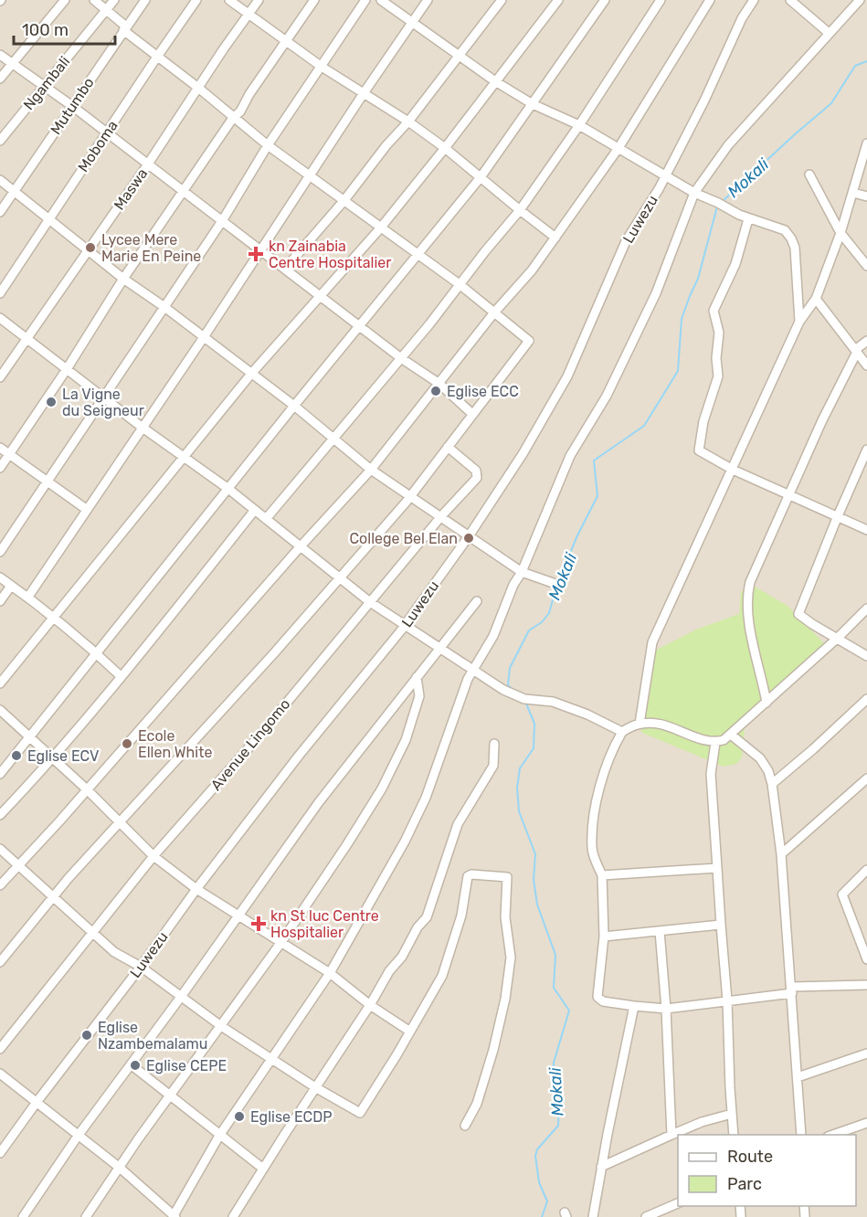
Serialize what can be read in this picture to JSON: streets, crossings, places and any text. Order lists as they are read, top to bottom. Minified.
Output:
{"streets":{"street":["Ngambali","Mutumbo","Moboma","Maswa","Luwezu","Avenue Lingomo"]},"water":["Mokali"],"places":{"other":["Lycee Mere Marie En Peine","Eglise ECC","La Vigne du Seigneur","College Bel Elan","Ecole Ellen White","Eglise ECV","Eglise Nzambemalamu","Eglise CEPE","Eglise ECDP"],"health":["kn Zainabia Centre Hospitalier","kn St luc Centre Hospitalier"]},"legend":["Route","Parc"],"scale_bar":"100 m"}
